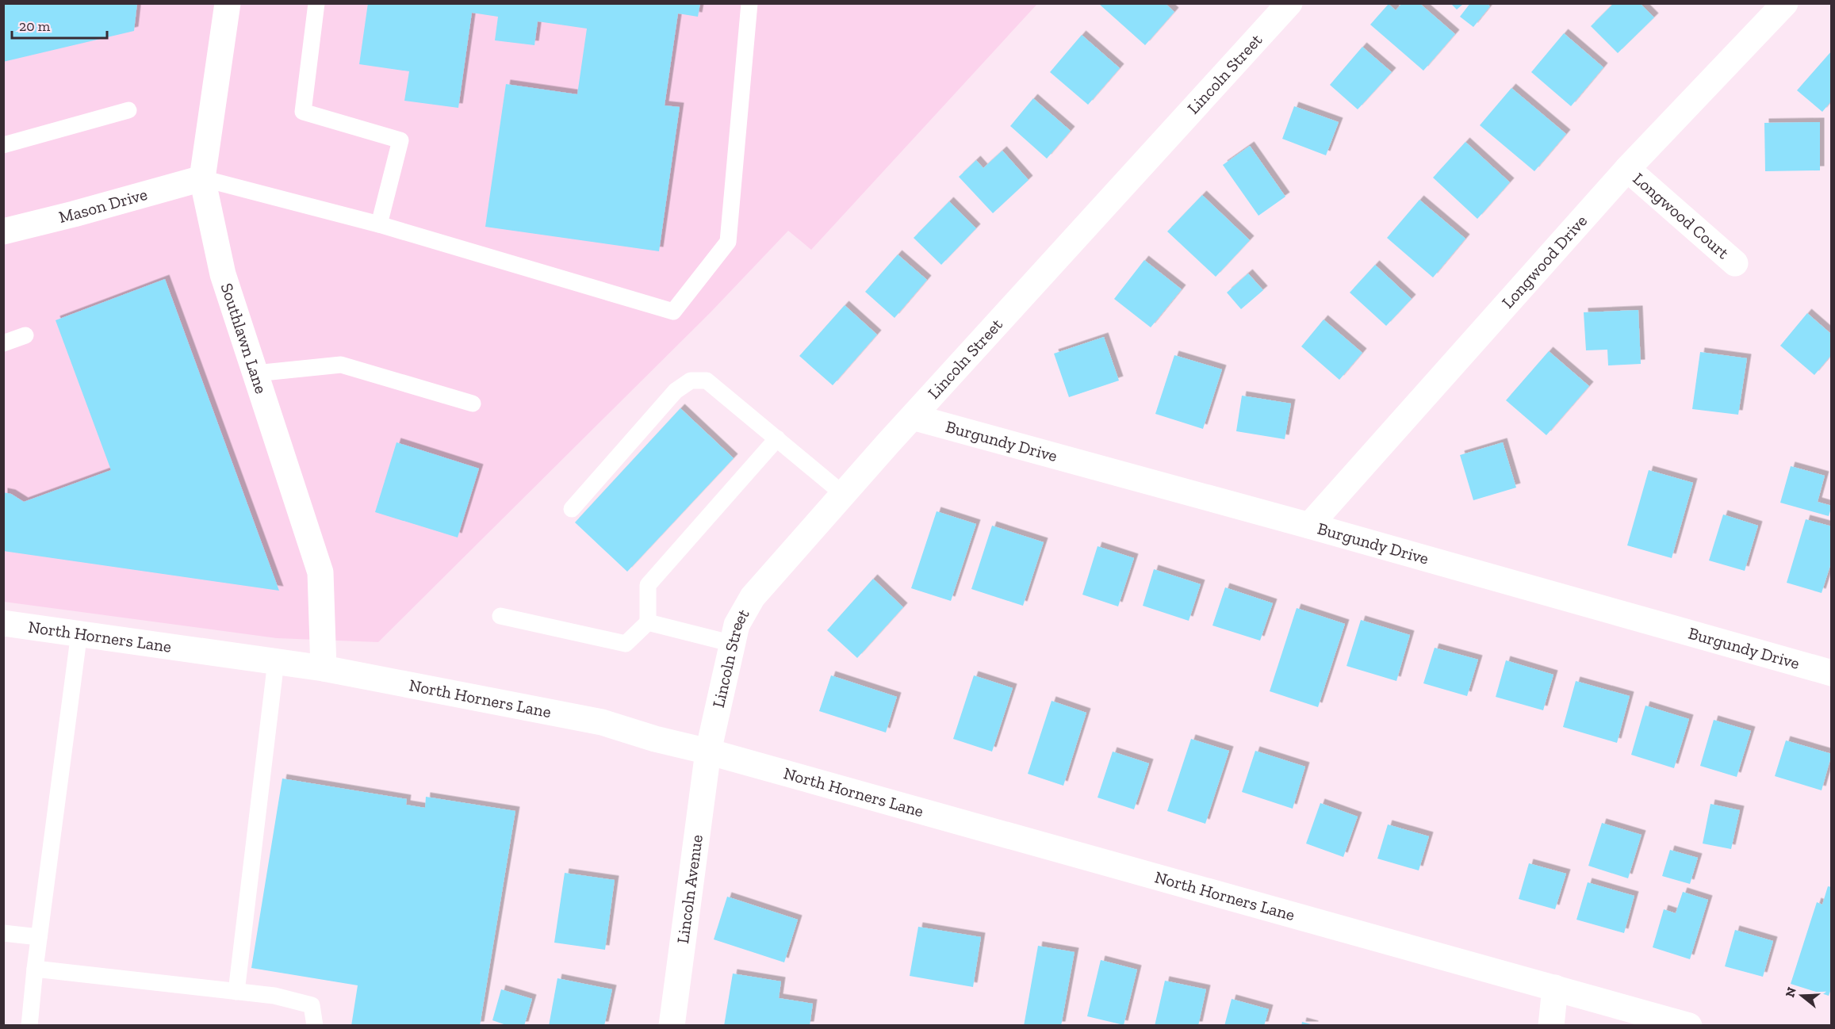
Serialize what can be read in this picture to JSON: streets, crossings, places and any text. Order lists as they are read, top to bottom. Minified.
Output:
{"streets":{"street":["Lincoln Street","Mason Drive","Longwood Court","Longwood Drive","Southlawn Lane","Burgundy Drive","North Horners Lane","Lincoln Avenue"]},"crossings":[["Lincoln Street","Burgundy Drive"],["Lincoln Street","North Horners Lane"],["Lincoln Street","Lincoln Avenue"],["Mason Drive","Southlawn Lane"],["Longwood Court","Longwood Drive"],["Longwood Drive","Burgundy Drive"],["Southlawn Lane","North Horners Lane"],["North Horners Lane","Lincoln Avenue"]],"scale_bar":"20 m","north":"left"}
